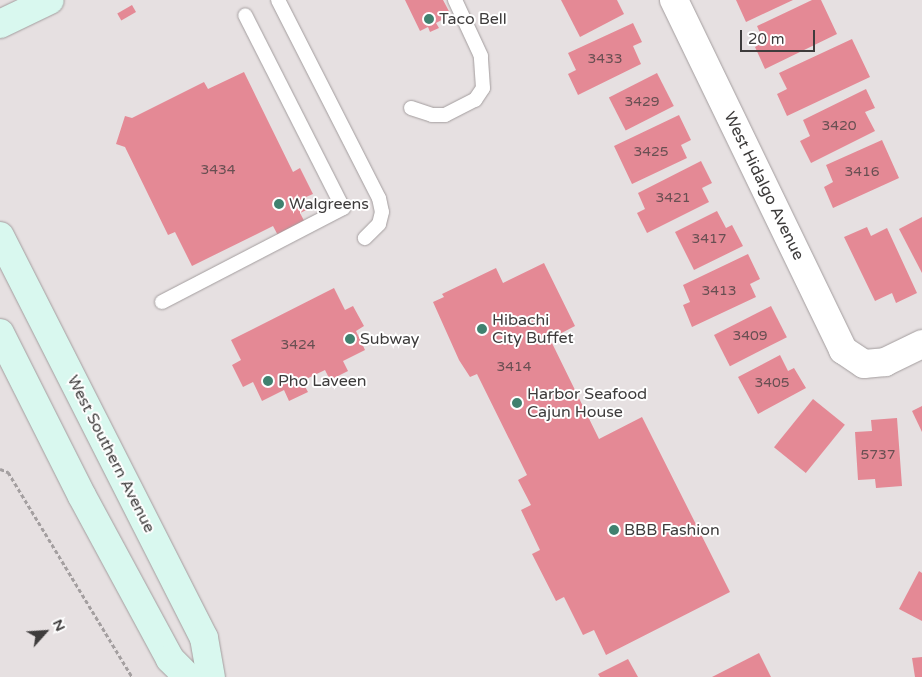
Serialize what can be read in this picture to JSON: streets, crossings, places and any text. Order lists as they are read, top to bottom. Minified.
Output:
{"streets":{"main road":["West Southern Avenue"],"street":["West Hidalgo Avenue"]},"places":["Taco Bell","Walgreens","Hibachi City Buffet","Subway","Pho Laveen","Harbor Seafood Cajun House","BBB Fashion"],"house_numbers":["3433","3429","3420","3425","3434","3416","3421","3417","3413","3409","3424","3414","3405","5737"],"scale_bar":"20 m","north":"top right"}
